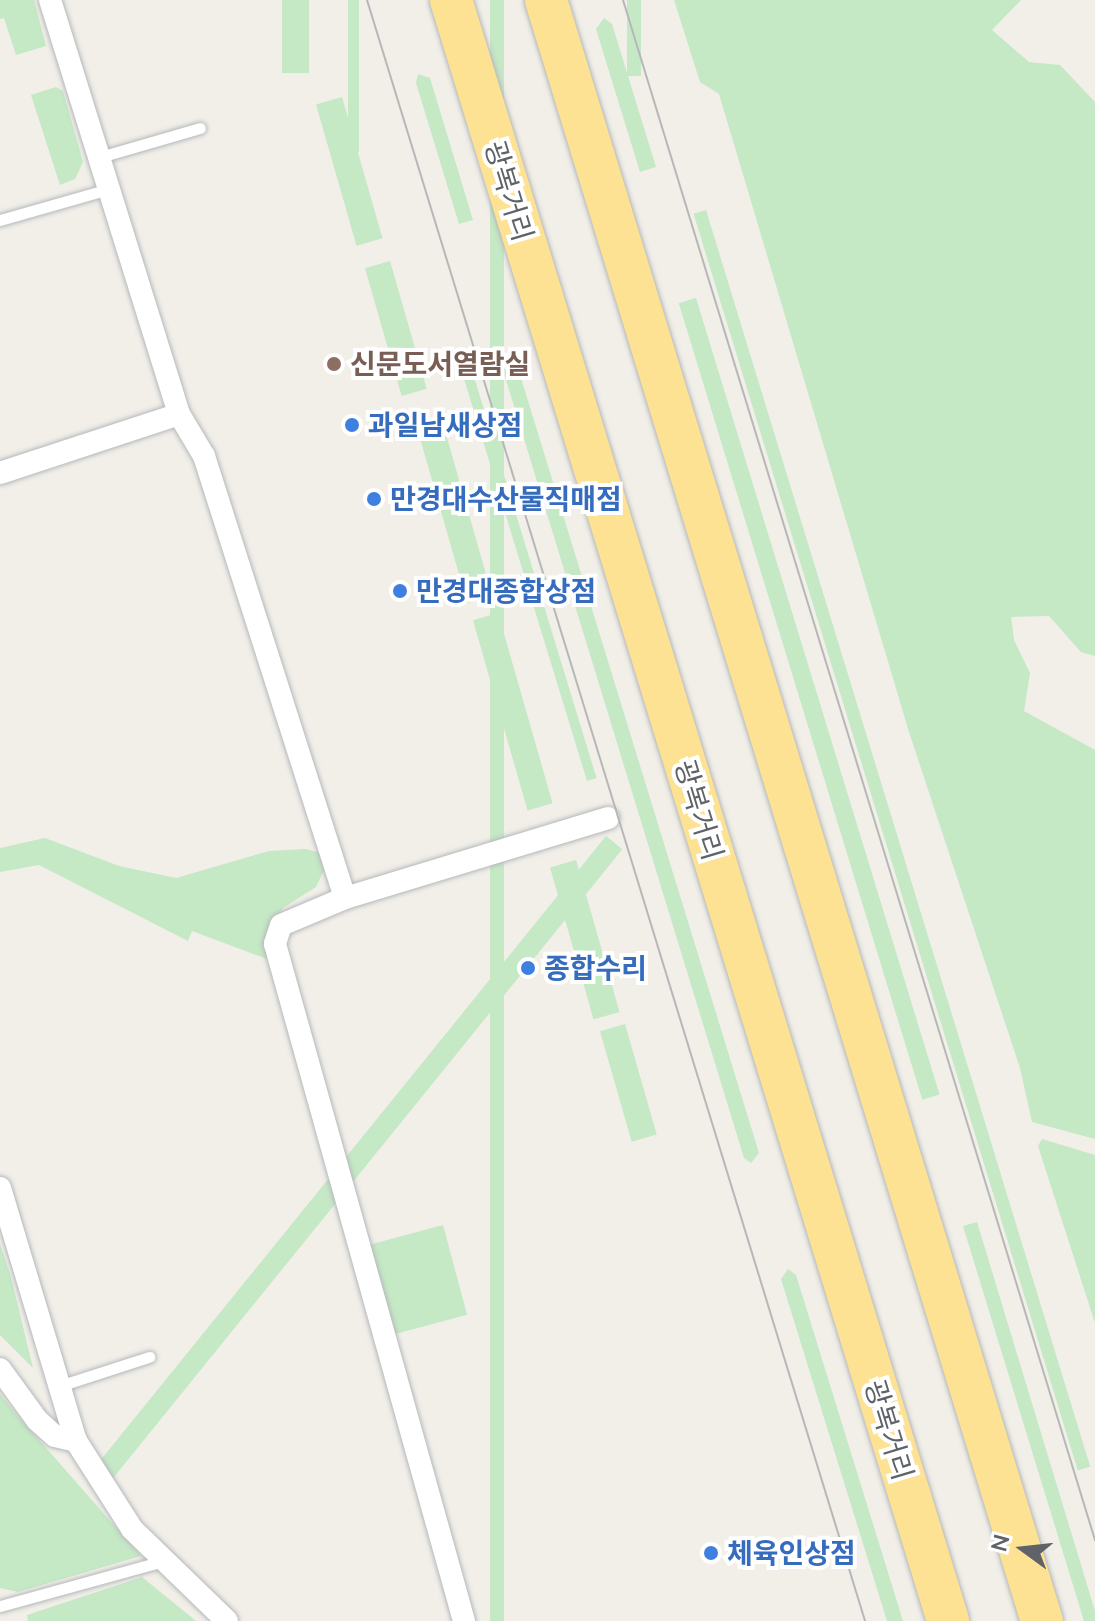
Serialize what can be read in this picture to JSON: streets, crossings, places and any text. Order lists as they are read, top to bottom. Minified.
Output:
{"streets":{"highway":["광복거리"]},"places":["신문도서열람실","과일남새상점","만경대수산물직매점","만경대종합상점","종합수리","체육인상점"],"north":"left"}
